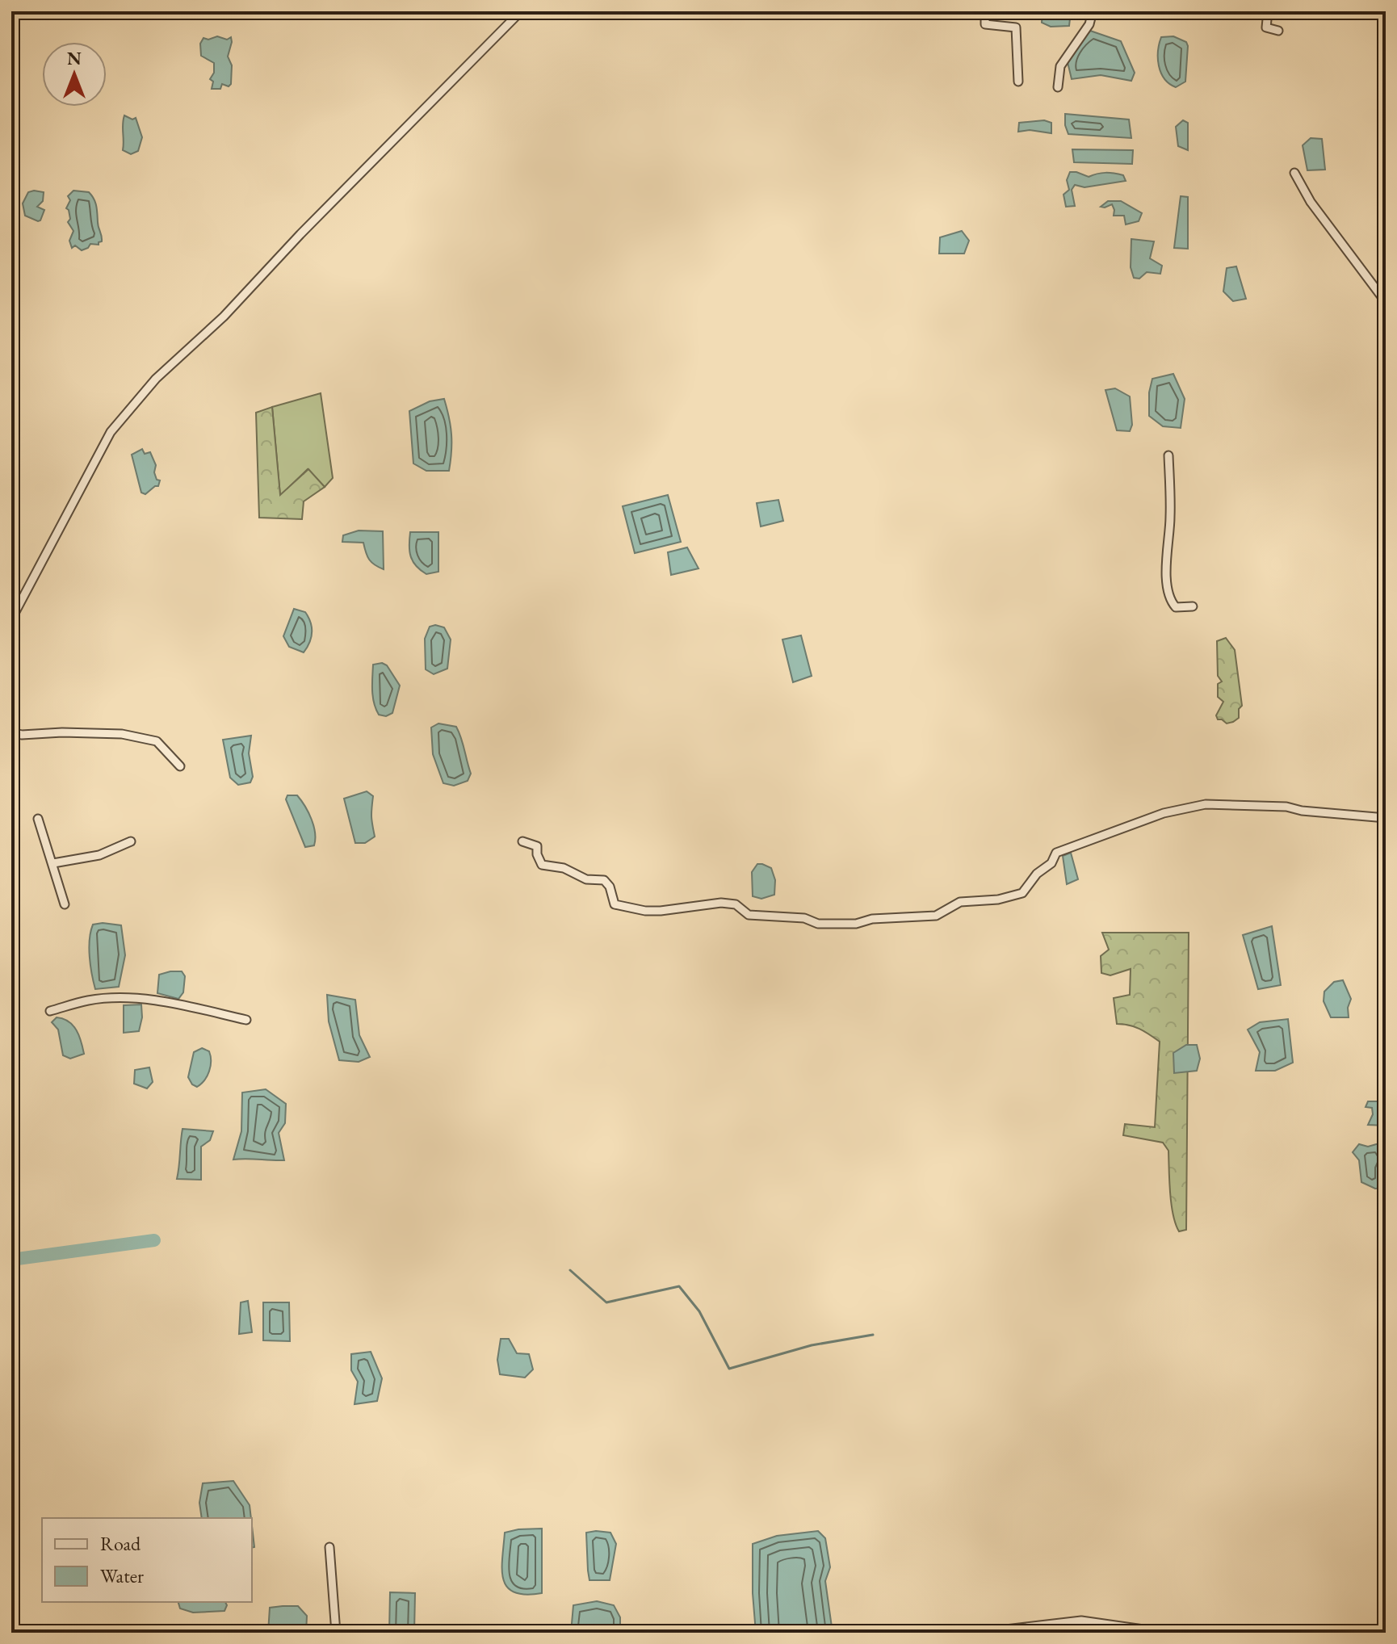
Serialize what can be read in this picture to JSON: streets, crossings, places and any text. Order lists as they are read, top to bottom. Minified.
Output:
{"legend":["Road","Water"],"north":"top"}
